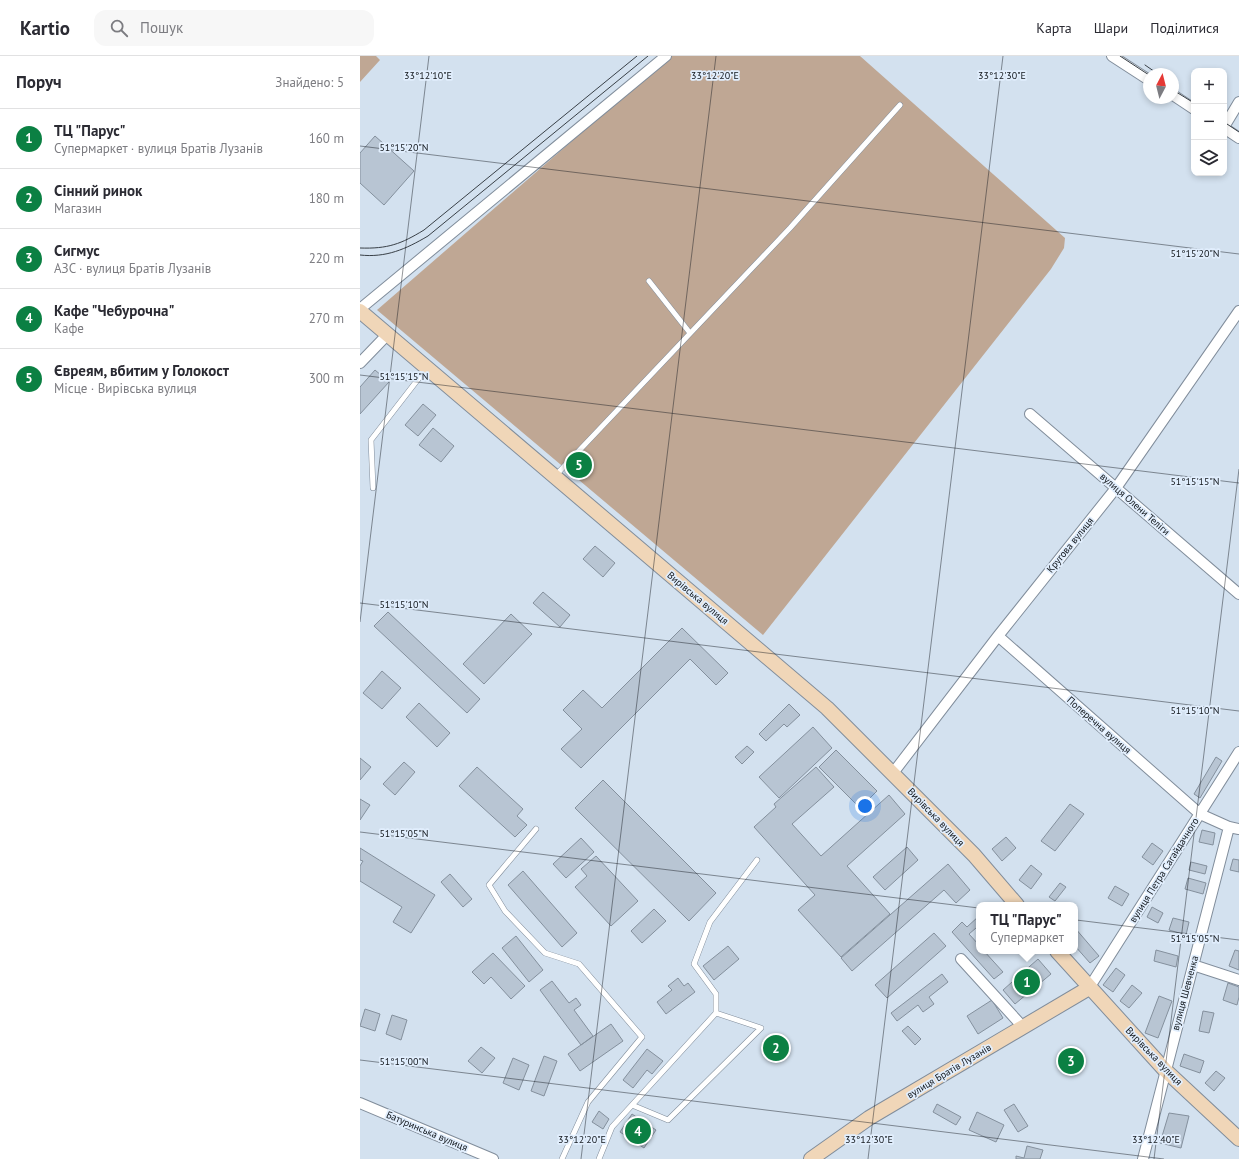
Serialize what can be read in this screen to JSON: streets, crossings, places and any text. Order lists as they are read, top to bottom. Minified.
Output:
{"streets":{"main road":["Вирівська вулиця","вулиця Братів Лузанів"],"street":["вулиця Олени Теліги","Кругова вулиця","Поперечна вулиця","вулиця Петра Сагайдачного","вулиця Шевченка","Батуринська вулиця"]},"crossings":[["вулиця Олени Теліги","Кругова вулиця"],["Кругова вулиця","Вирівська вулиця"],["Кругова вулиця","Поперечна вулиця"],["Вирівська вулиця","вулиця Петра Сагайдачного"],["Вирівська вулиця","вулиця Шевченка"],["Вирівська вулиця","вулиця Братів Лузанів"],["Поперечна вулиця","вулиця Петра Сагайдачного"],["Поперечна вулиця","вулиця Шевченка"],["вулиця Петра Сагайдачного","вулиця Братів Лузанів"]],"north":"top","page":{"header":"Kartio","search":"Пошук","nav":["Карта","Шари","Поділитися"],"heading":["Поруч","Знайдено: 5"],"map_buttons":["+","−"],"list":[{"mark":"1","name":"ТЦ \"Парус\"","note":"Супермаркет · вулиця Братів Лузанів","value":"160 m"},{"mark":"2","name":"Сінний ринок","note":"Магазин","value":"180 m"},{"mark":"3","name":"Сигмус","note":"АЗС · вулиця Братів Лузанів","value":"220 m"},{"mark":"4","name":"Кафе \"Чебурочна\"","note":"Кафе","value":"270 m"},{"mark":"5","name":"Євреям, вбитим у Голокост","note":"Місце · Вирівська вулиця","value":"300 m"}],"pins":["5","1","2","3","4"],"popup":["ТЦ \"Парус\"","Супермаркет"]},"coordinates":["33°12'10\"E","33°12'20\"E","33°12'30\"E","51°15'20\"N","51°15'15\"N","51°15'10\"N","51°15'05\"N","51°15'00\"N","33°12'40\"E"]}
